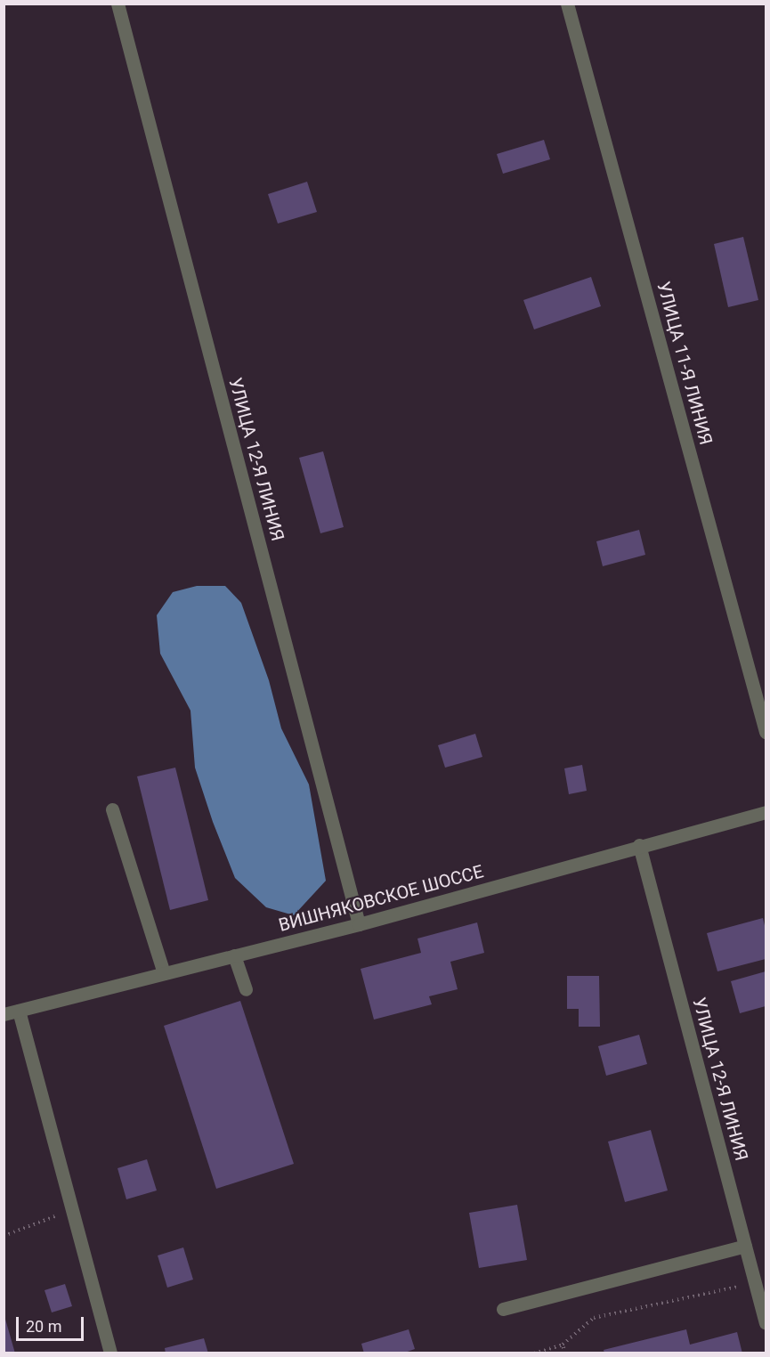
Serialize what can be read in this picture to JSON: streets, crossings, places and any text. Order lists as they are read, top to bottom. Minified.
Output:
{"streets":{"street":["УЛИЦА 11-Я ЛИНИЯ","УЛИЦА 12-Я ЛИНИЯ","ВИШНЯКОВСКОЕ ШОССЕ"]},"crossings":[["УЛИЦА 12-Я ЛИНИЯ","ВИШНЯКОВСКОЕ ШОССЕ"]],"scale_bar":"20 m"}
